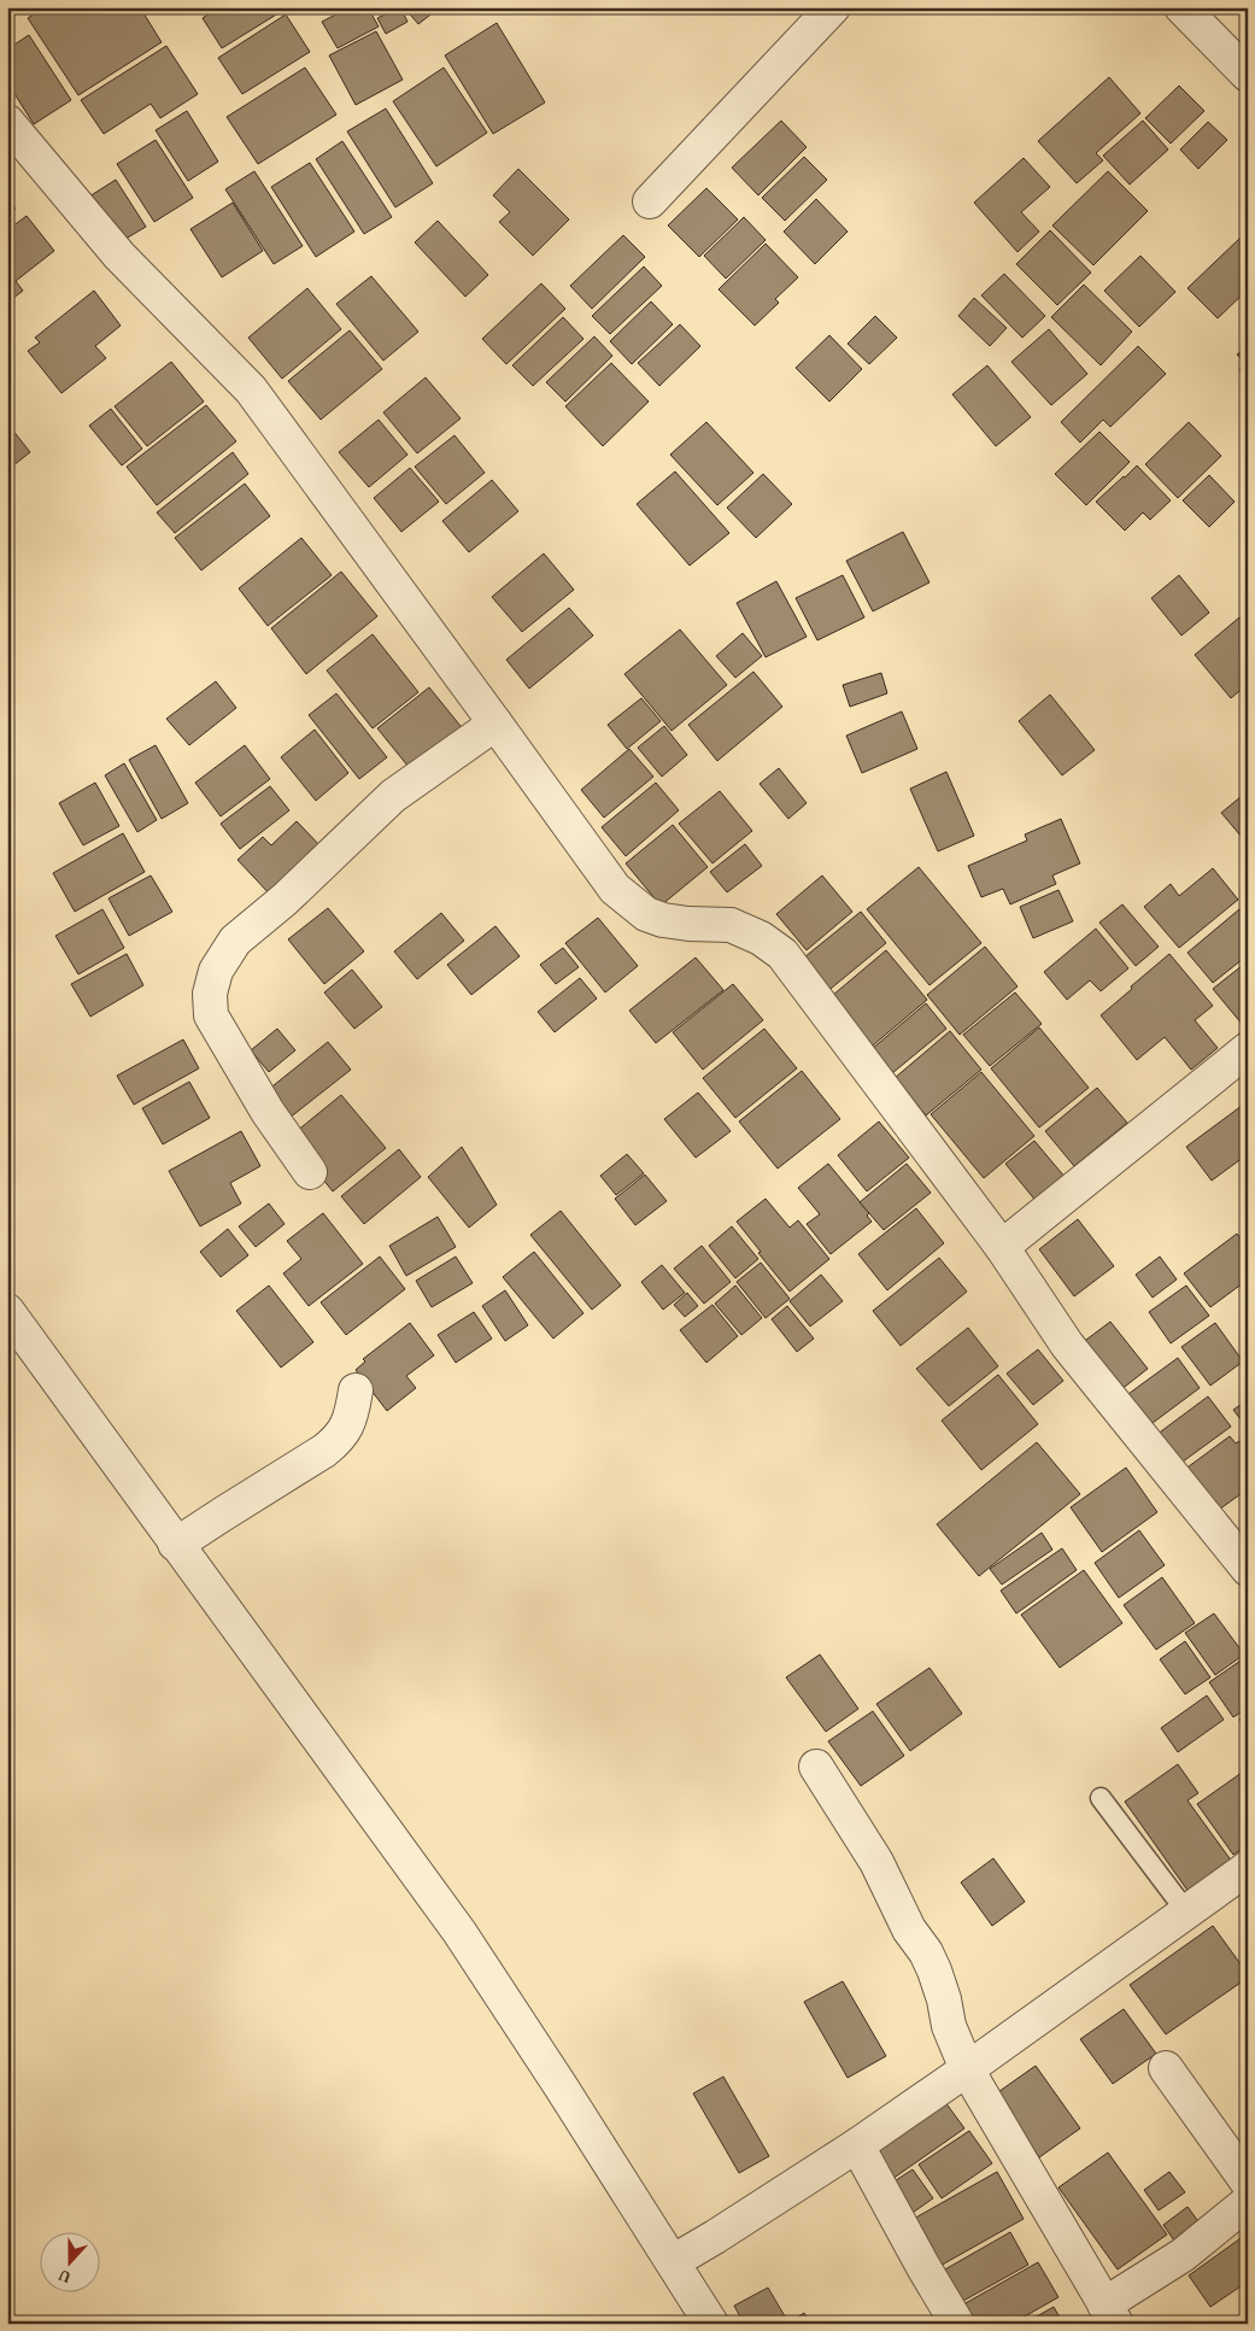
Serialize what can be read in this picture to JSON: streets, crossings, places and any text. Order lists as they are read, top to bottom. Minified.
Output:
{"north":"bottom"}
